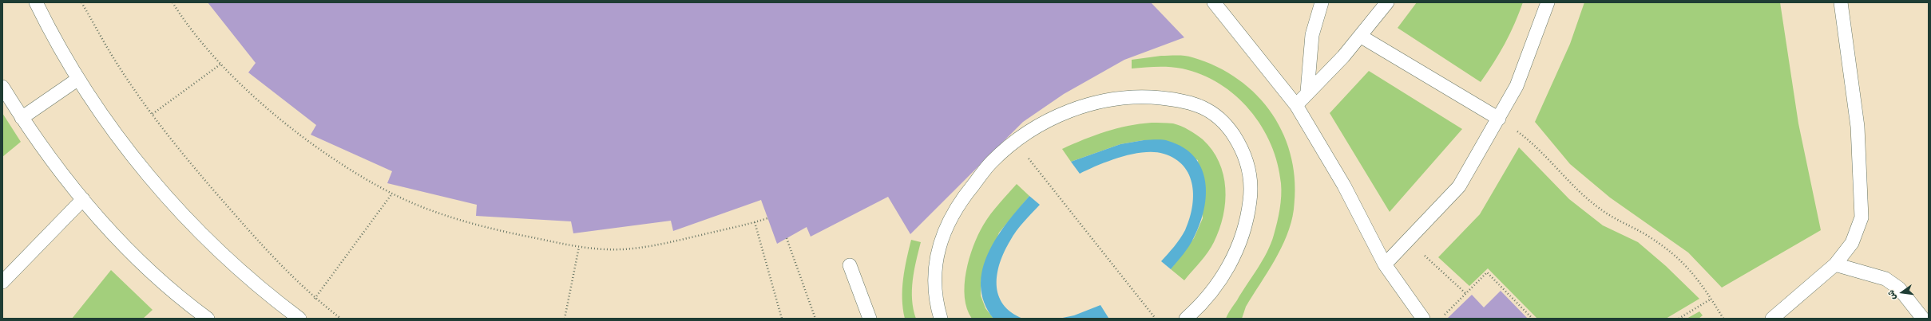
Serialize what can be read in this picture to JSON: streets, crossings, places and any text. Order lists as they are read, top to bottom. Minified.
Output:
{"north":"left"}
